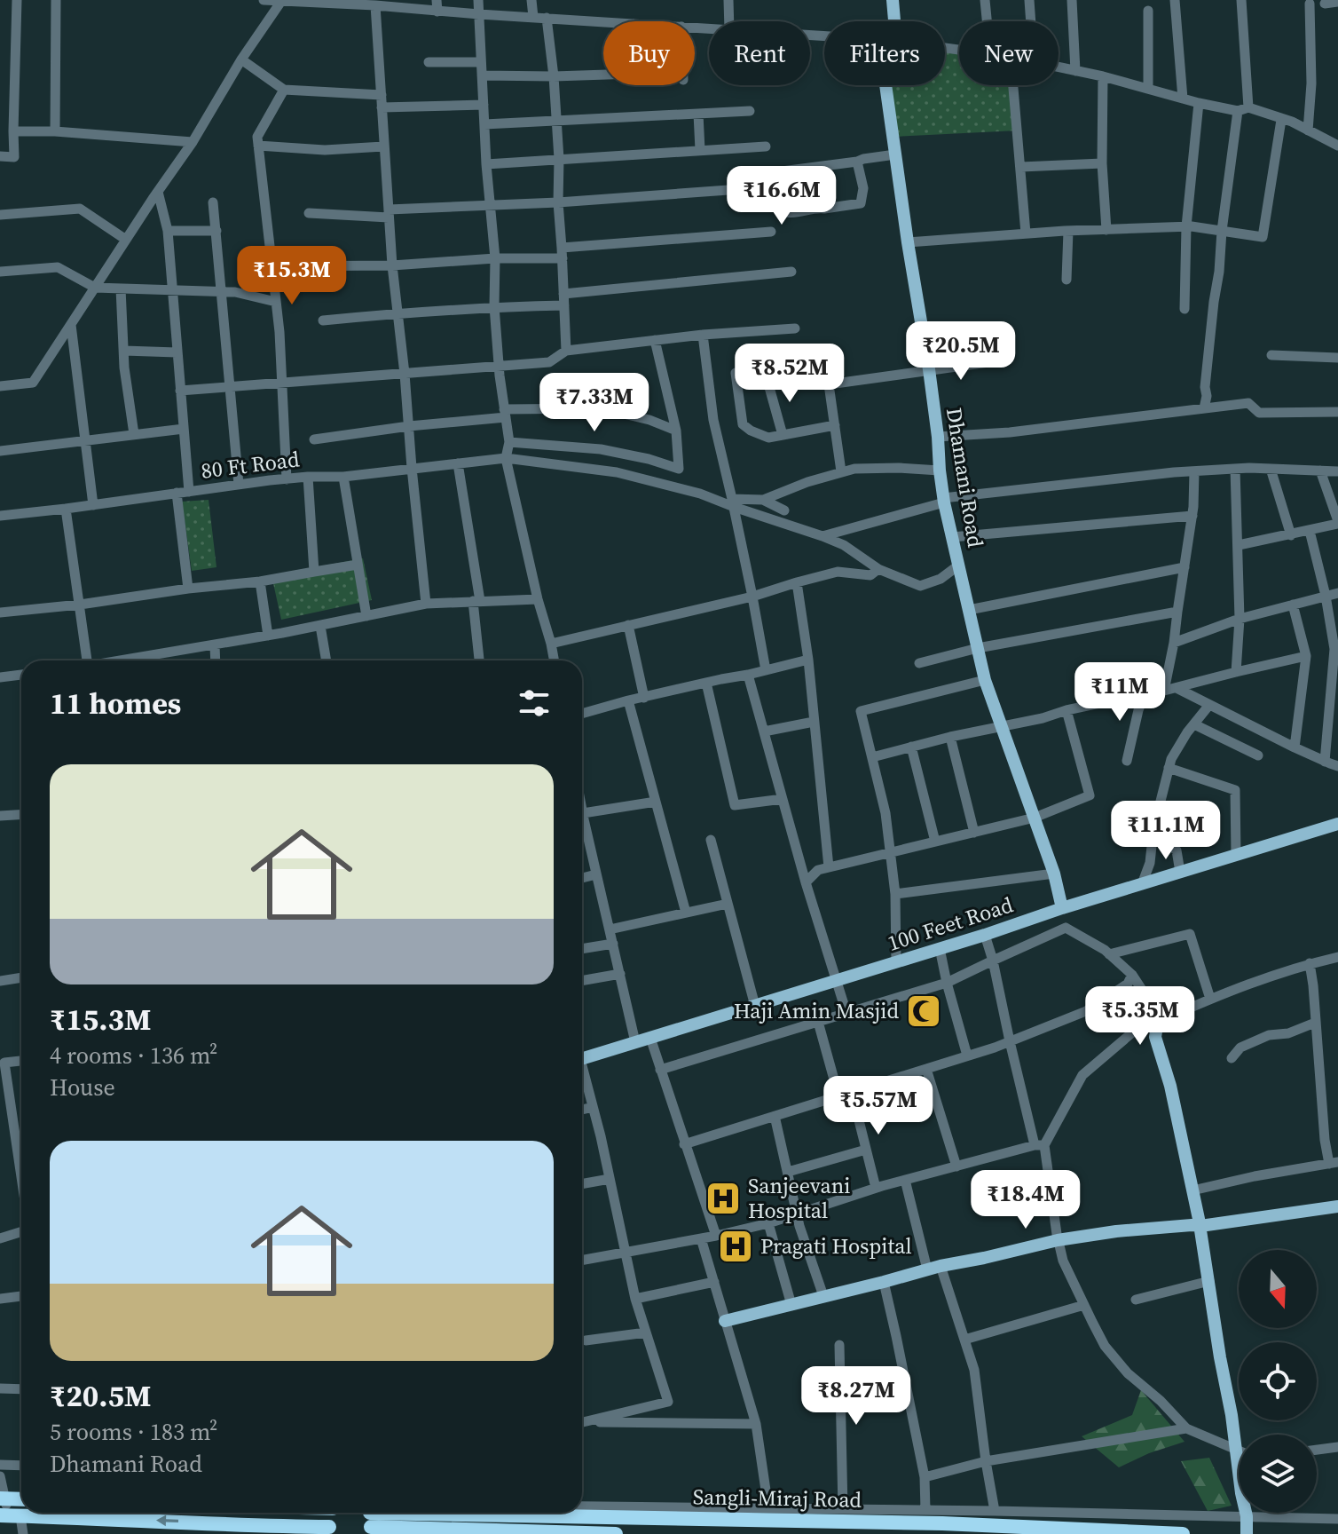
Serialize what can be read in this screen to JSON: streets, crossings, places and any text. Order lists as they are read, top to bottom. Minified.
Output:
{"streets":{"highway":["Sangli-Miraj Road"],"main road":["Dhamani Road","100 Feet Road"],"street":["80 Ft Road"]},"crossings":[["80 Ft Road","Dhamani Road"],["Dhamani Road","100 Feet Road"]],"places":{"mosque":["Haji Amin Masjid"],"hospital":["Sanjeevani Hospital","Pragati Hospital"]},"north":"bottom","page":{"chip":["Buy","Rent","Filters","New"],"price":["₹16.6M","₹15.3M","₹20.5M","₹8.52M","₹7.33M","₹11M","₹11.1M","₹5.35M","₹5.57M","₹18.4M","₹8.27M"],"heading":"11 homes","list":[{"name":"₹15.3M","note":"4 rooms · 136 m² · House"},{"name":"₹20.5M","note":"5 rooms · 183 m² · Dhamani Road"}]}}
